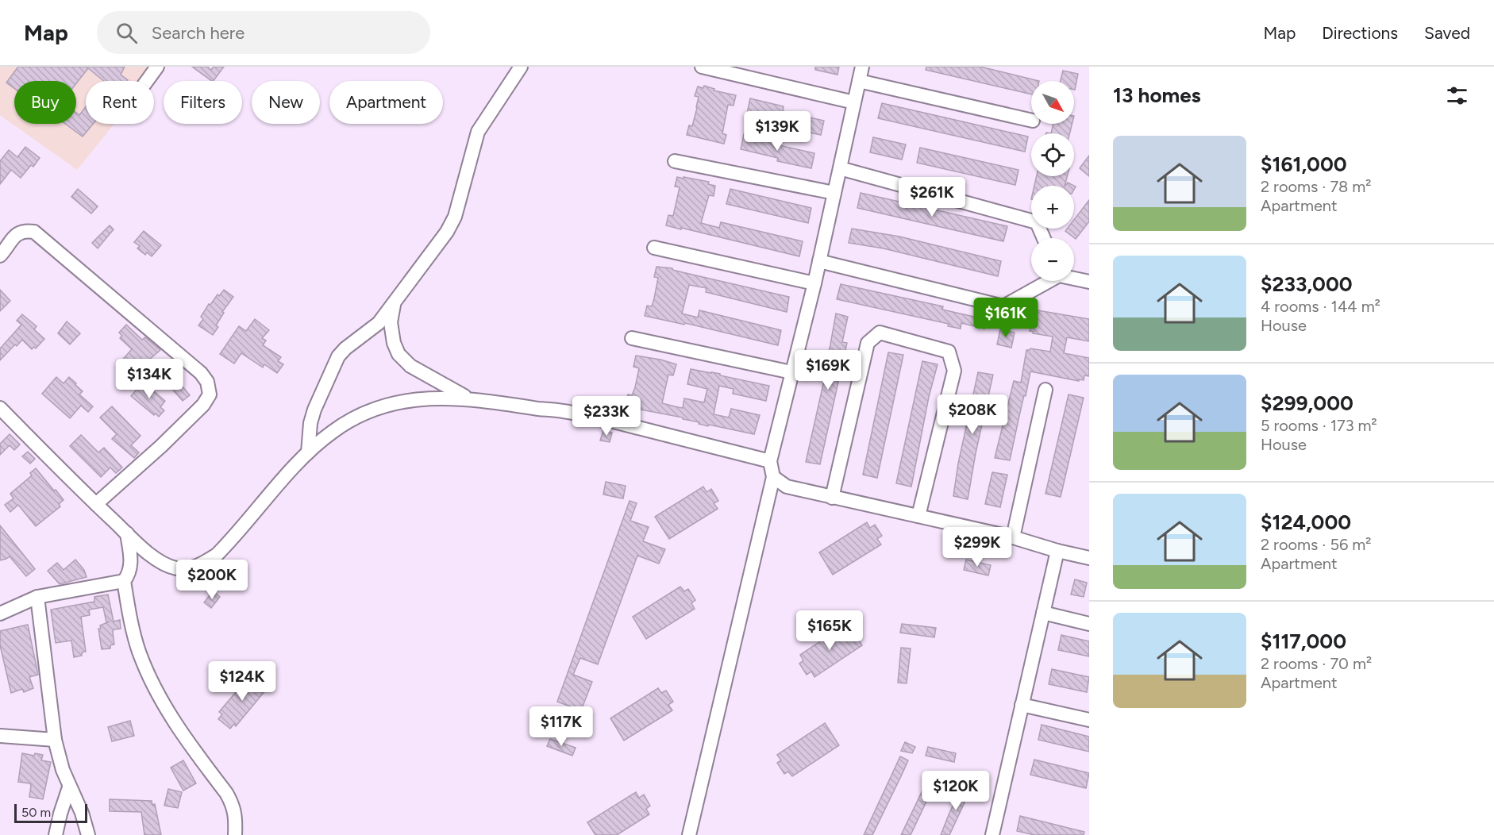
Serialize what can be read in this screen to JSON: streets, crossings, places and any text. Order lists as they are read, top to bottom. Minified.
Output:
{"scale_bar":"50 m","north":"bottom right","page":{"header":"Map","search":"Search here","nav":["Map","Directions","Saved"],"heading":"13 homes","map_buttons":["+","−"],"chip":["Buy","Rent","Filters","New","Apartment"],"price":["$139K","$261K","$161K","$169K","$134K","$208K","$233K","$299K","$200K","$165K","$124K","$117K","$120K"],"list":[{"name":"$161,000","note":"2 rooms · 78 m² · Apartment"},{"name":"$233,000","note":"4 rooms · 144 m² · House"},{"name":"$299,000","note":"5 rooms · 173 m² · House"},{"name":"$124,000","note":"2 rooms · 56 m² · Apartment"},{"name":"$117,000","note":"2 rooms · 70 m² · Apartment"}],"scale":"50 m"}}
